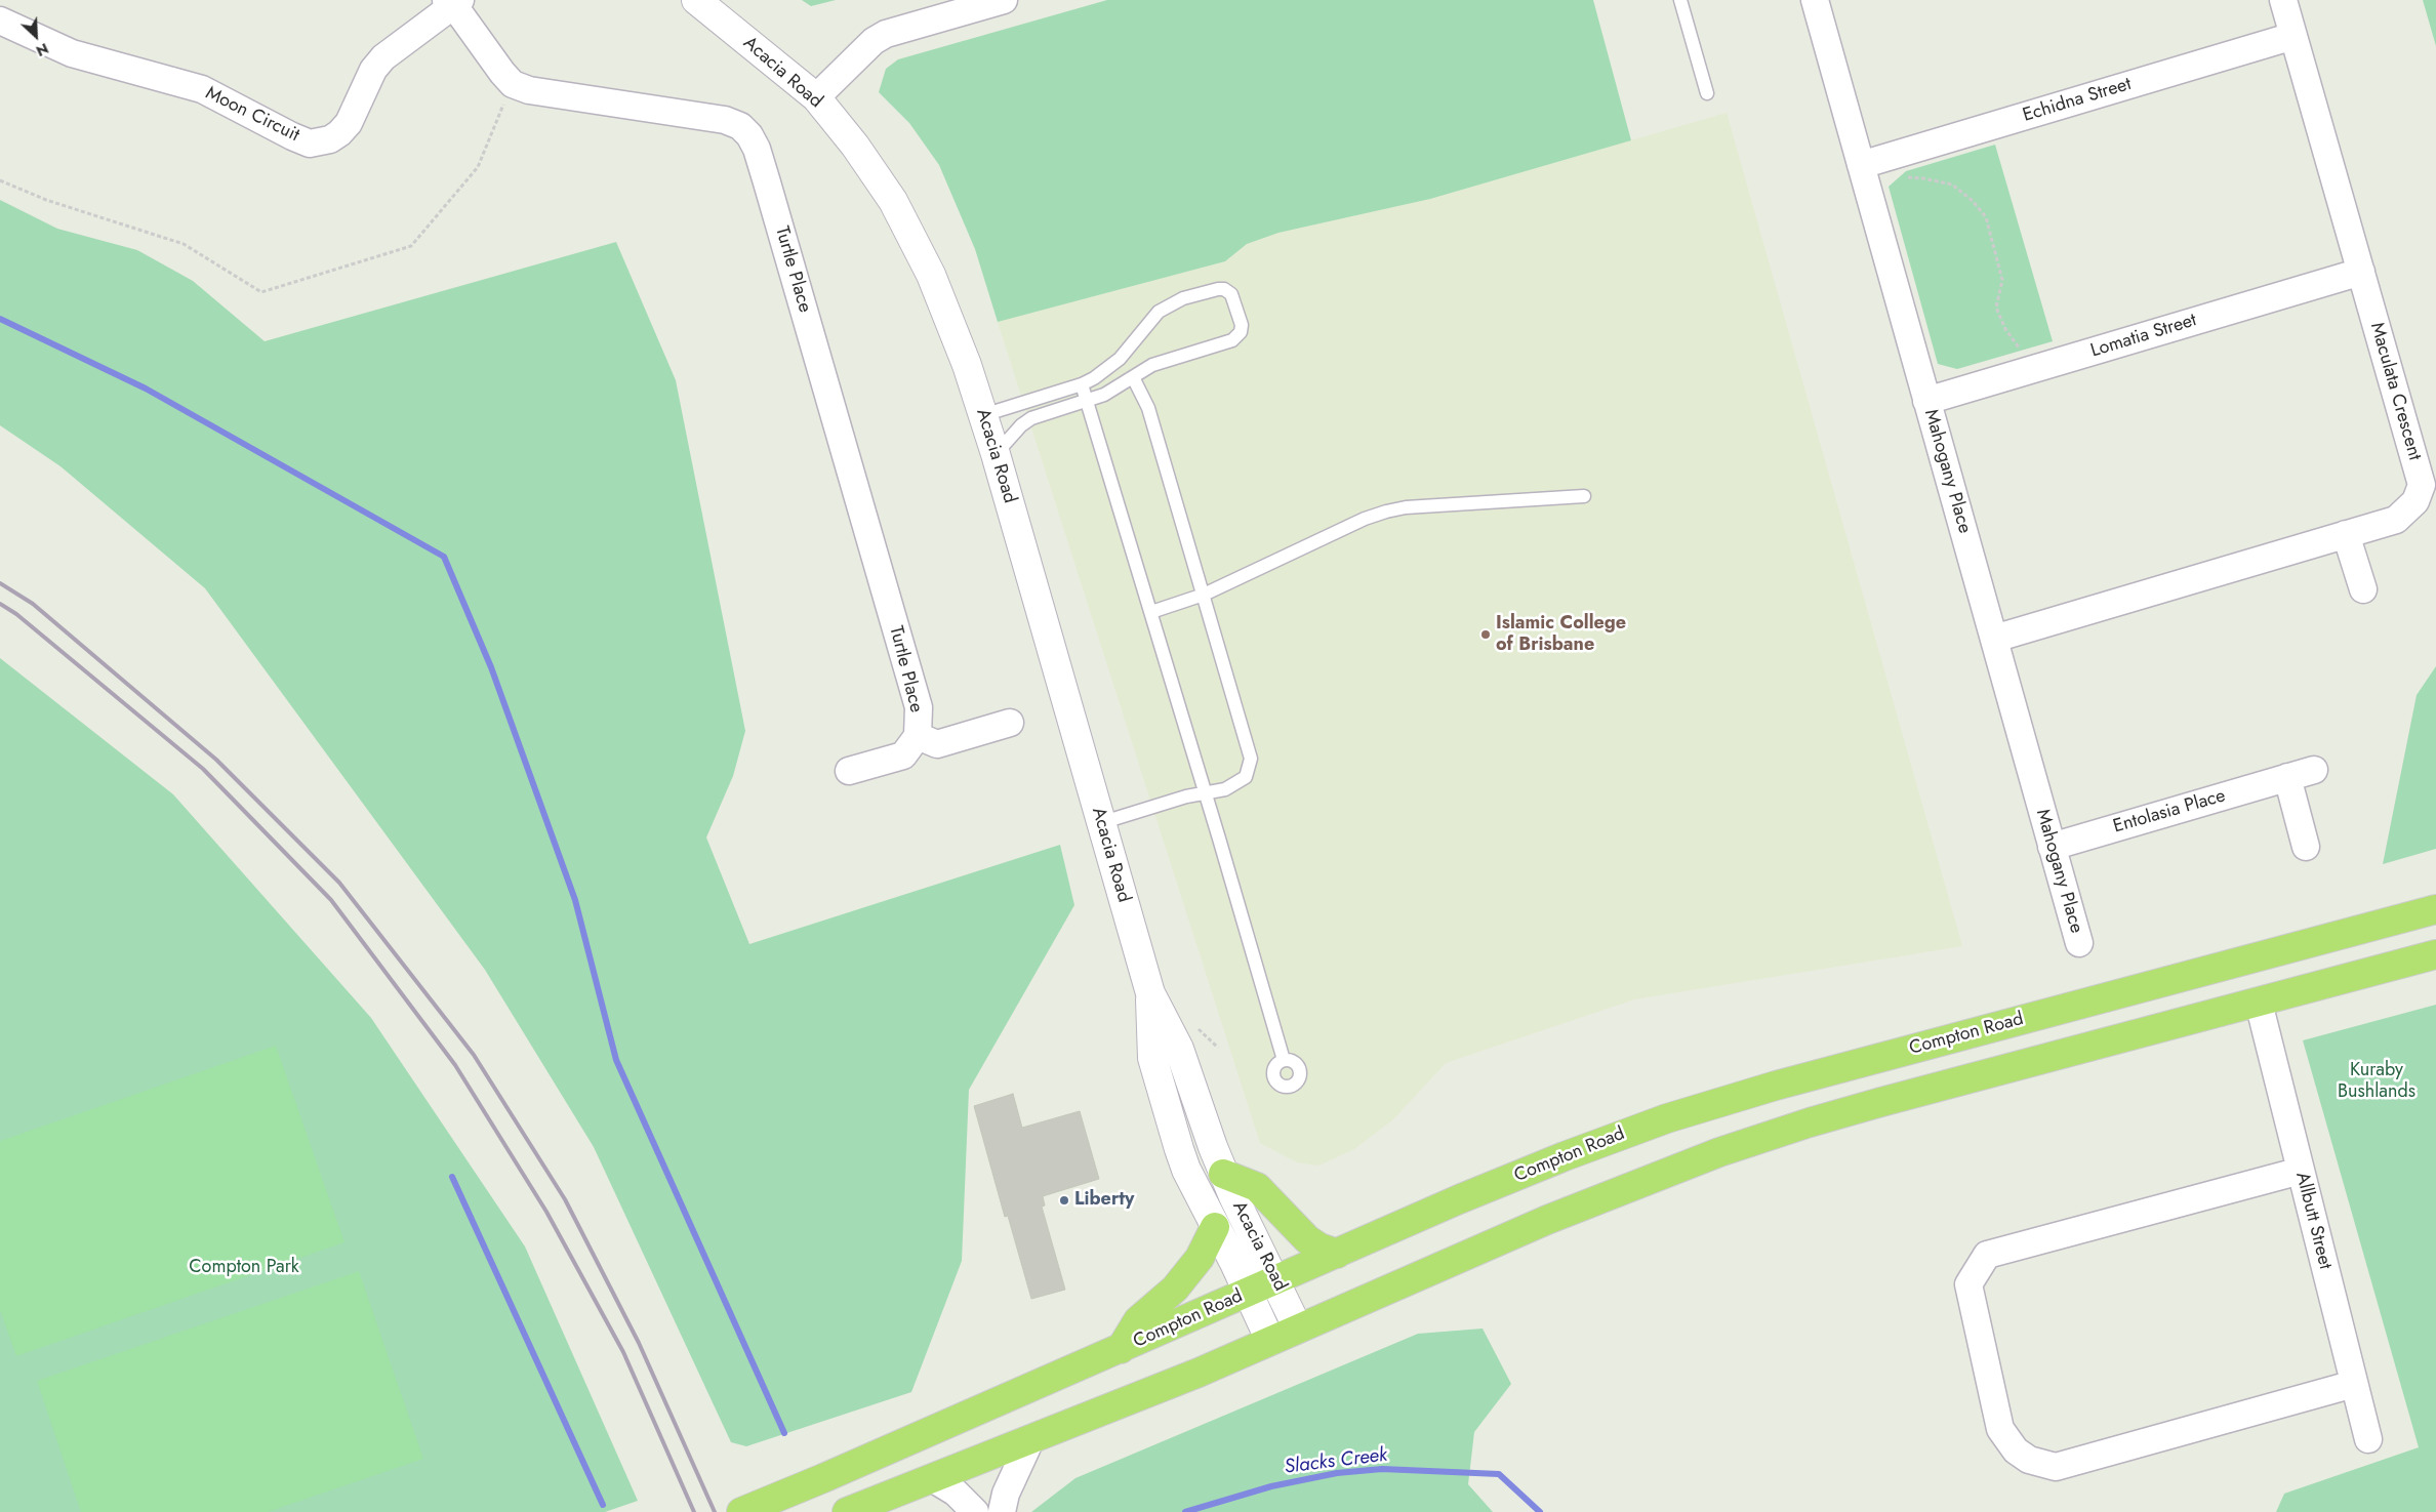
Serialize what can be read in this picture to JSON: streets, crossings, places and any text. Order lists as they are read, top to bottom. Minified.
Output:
{"streets":{"main road":["Compton Road"],"street":["Acacia Road","Echidna Street","Moon Circuit","Turtle Place","Lomatia Street","Maculata Crescent","Mahogany Place","Entolasia Place","Allbutt Street"]},"crossings":[["Acacia Road","Compton Road"],["Echidna Street","Maculata Crescent"],["Echidna Street","Mahogany Place"],["Lomatia Street","Maculata Crescent"],["Lomatia Street","Mahogany Place"],["Maculata Crescent","Mahogany Place"],["Mahogany Place","Entolasia Place"]],"water":["Slacks Creek"],"parks":["Kuraby Bushlands","Compton Park"],"places":["Islamic College of Brisbane","Liberty"],"north":"bottom right"}
